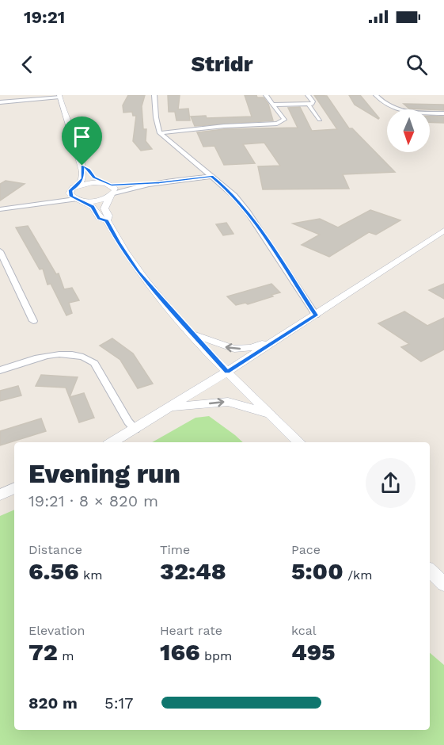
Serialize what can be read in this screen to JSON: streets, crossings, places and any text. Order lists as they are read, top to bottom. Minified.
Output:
{"north":"bottom","page":{"status":"19:21","header":"Stridr","heading":["Evening run","19:21 · 8 × 820 m"],"stats":[["Distance","6.56 km"],["Time","32:48"],["Pace","5:00 /km"],["Elevation","72 m"],["Heart rate","166 bpm"],["kcal","495"]],"list":[{"name":"820 m","note":"5:17"}]}}
